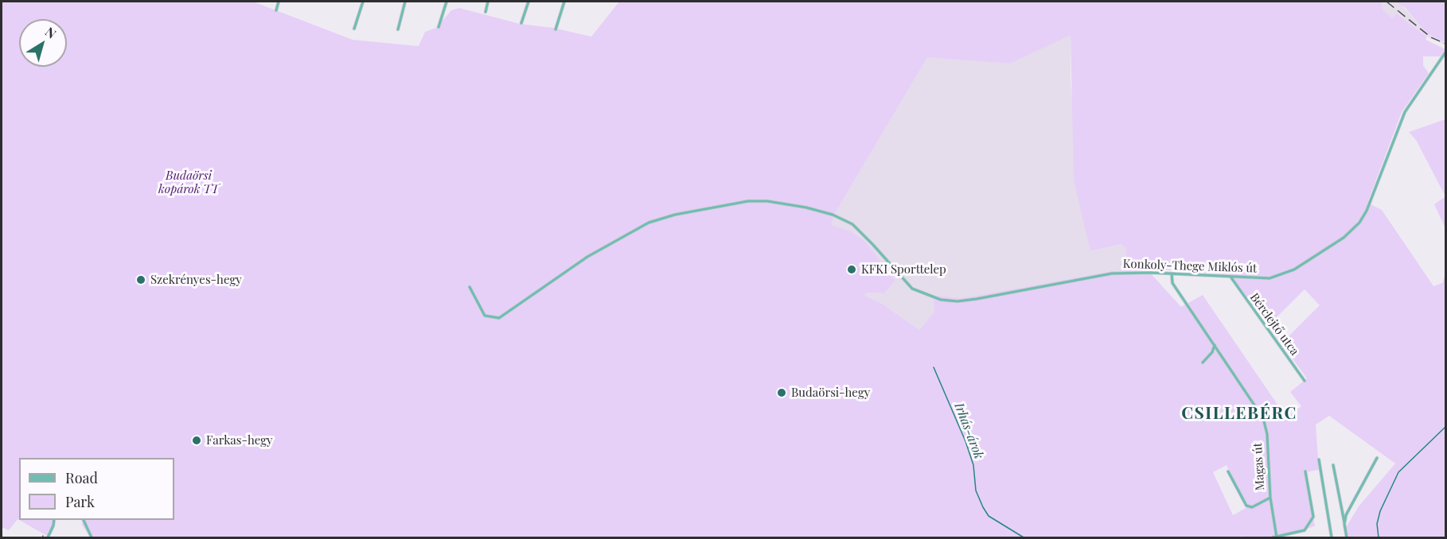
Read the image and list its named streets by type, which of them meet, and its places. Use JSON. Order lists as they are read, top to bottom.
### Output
{
  "streets": {
    "street": ["Konkoly-Thege Miklós út", "Bérclejtő utca", "Magas út"]
  },
  "crossings": [
    ["Konkoly-Thege Miklós út", "Bérclejtő utca"],
    ["Konkoly-Thege Miklós út", "Magas út"]
  ],
  "districts": ["CSILLEBÉRC"],
  "water": ["Irhás-árok"],
  "parks": ["Budaörsi kopárok TT"],
  "places": [
    "KFKI Sporttelep",
    "Szekrényes-hegy",
    "Budaörsi-hegy",
    "Farkas-hegy"
  ],
  "legend": ["Road", "Park"],
  "north": "top right"
}
